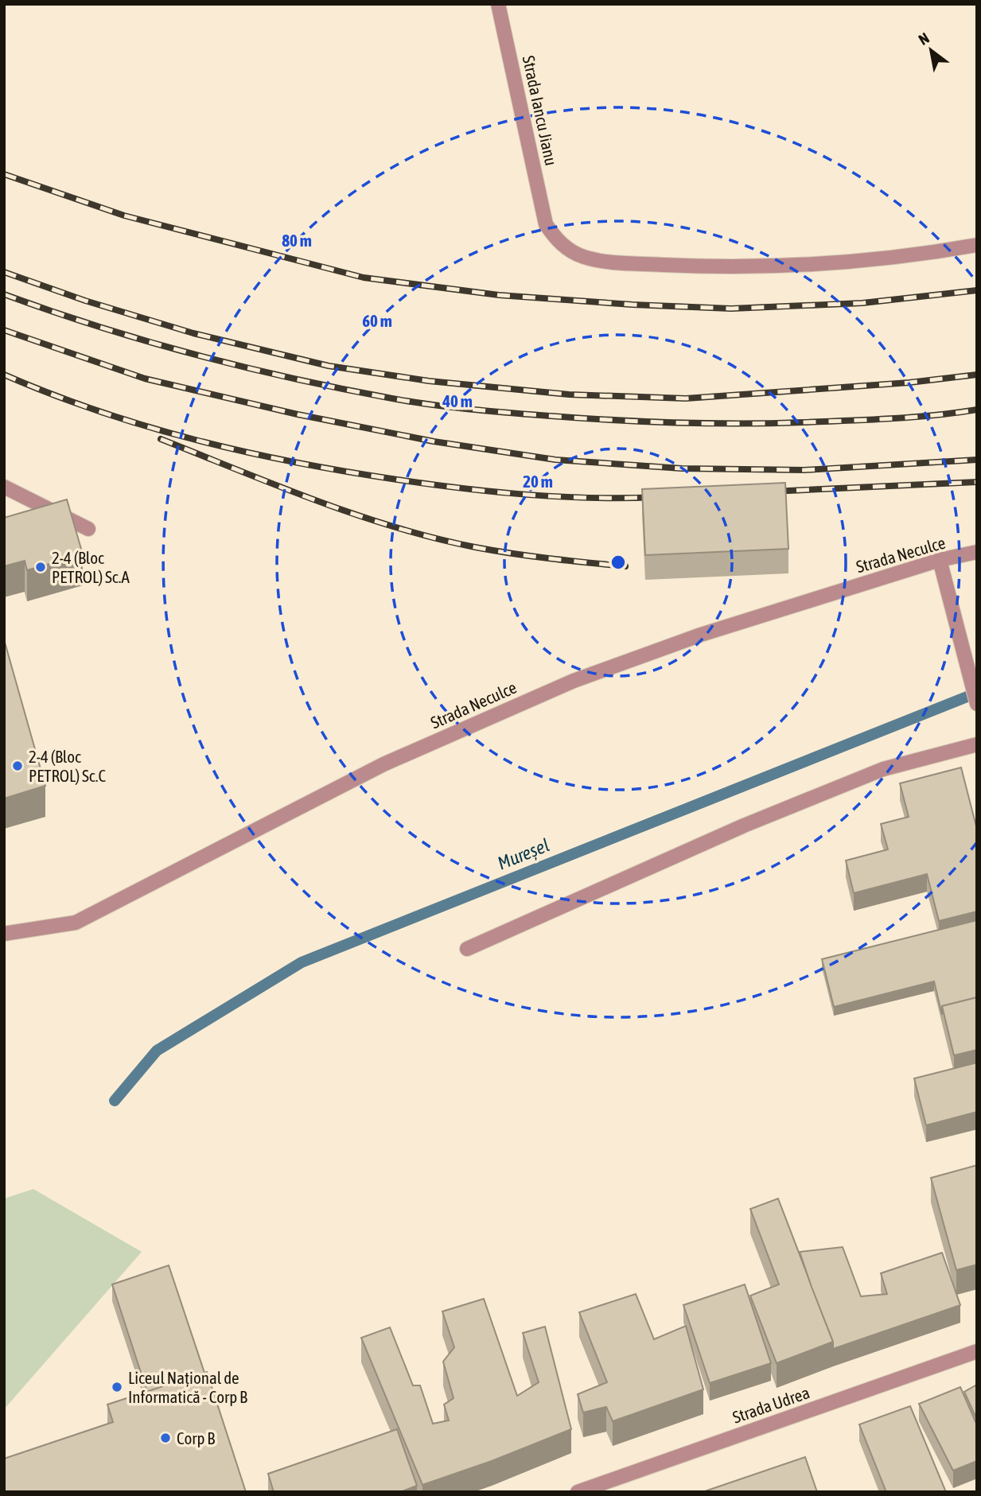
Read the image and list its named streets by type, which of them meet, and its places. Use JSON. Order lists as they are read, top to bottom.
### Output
{
  "streets": {
    "street": ["Strada Iancu Jianu", "Strada Neculce", "Strada Udrea"]
  },
  "water": ["Mureșel"],
  "places": [
    "2-4 (Bloc PETROL) Sc.A",
    "2-4 (Bloc PETROL) Sc.C",
    "Liceul Național de Informatică - Corp B",
    "Corp B"
  ],
  "north": "top left",
  "rings": [
    "80 m",
    "60 m",
    "40 m",
    "20 m"
  ]
}
